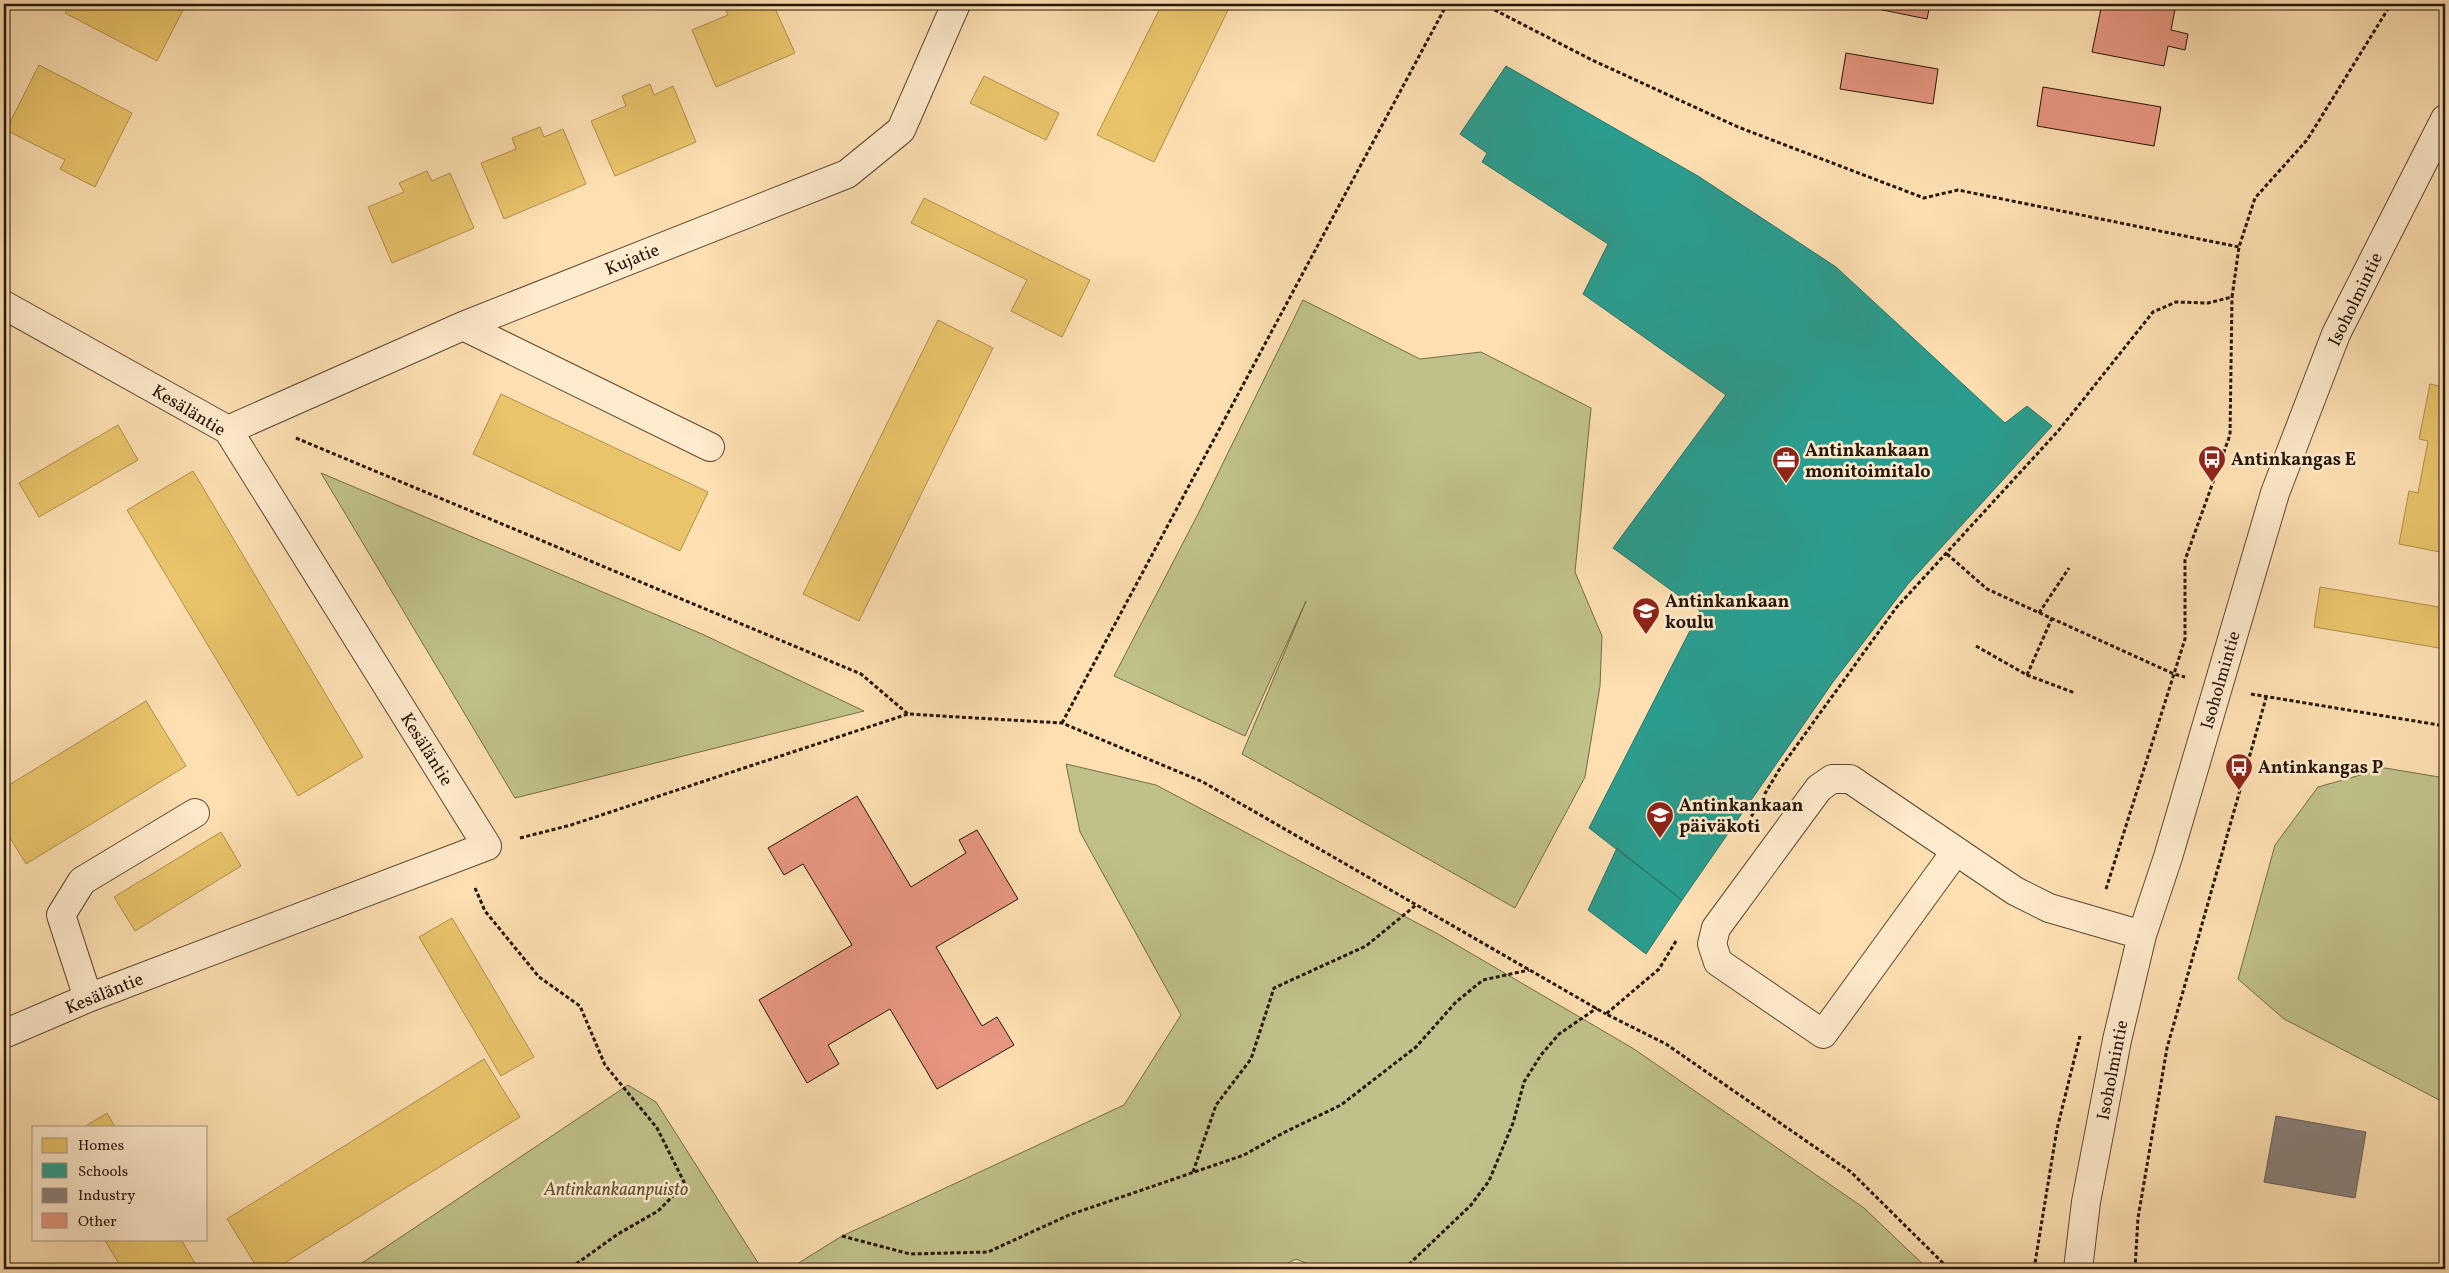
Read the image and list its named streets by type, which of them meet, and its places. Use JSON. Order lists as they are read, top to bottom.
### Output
{
  "streets": {
    "street": ["Kujatie", "Isoholmintie", "Kesäläntie"]
  },
  "crossings": [
    ["Kujatie", "Kesäläntie"]
  ],
  "parks": ["Antinkankaanpuisto"],
  "places": {
    "bus stop": ["Antinkangas E", "Antinkangas P"],
    "office": ["Antinkankaan monitoimitalo"],
    "school or university": ["Antinkankaan koulu", "Antinkankaan päiväkoti"]
  },
  "legend": [
    "Homes",
    "Schools",
    "Industry",
    "Other"
  ]
}
